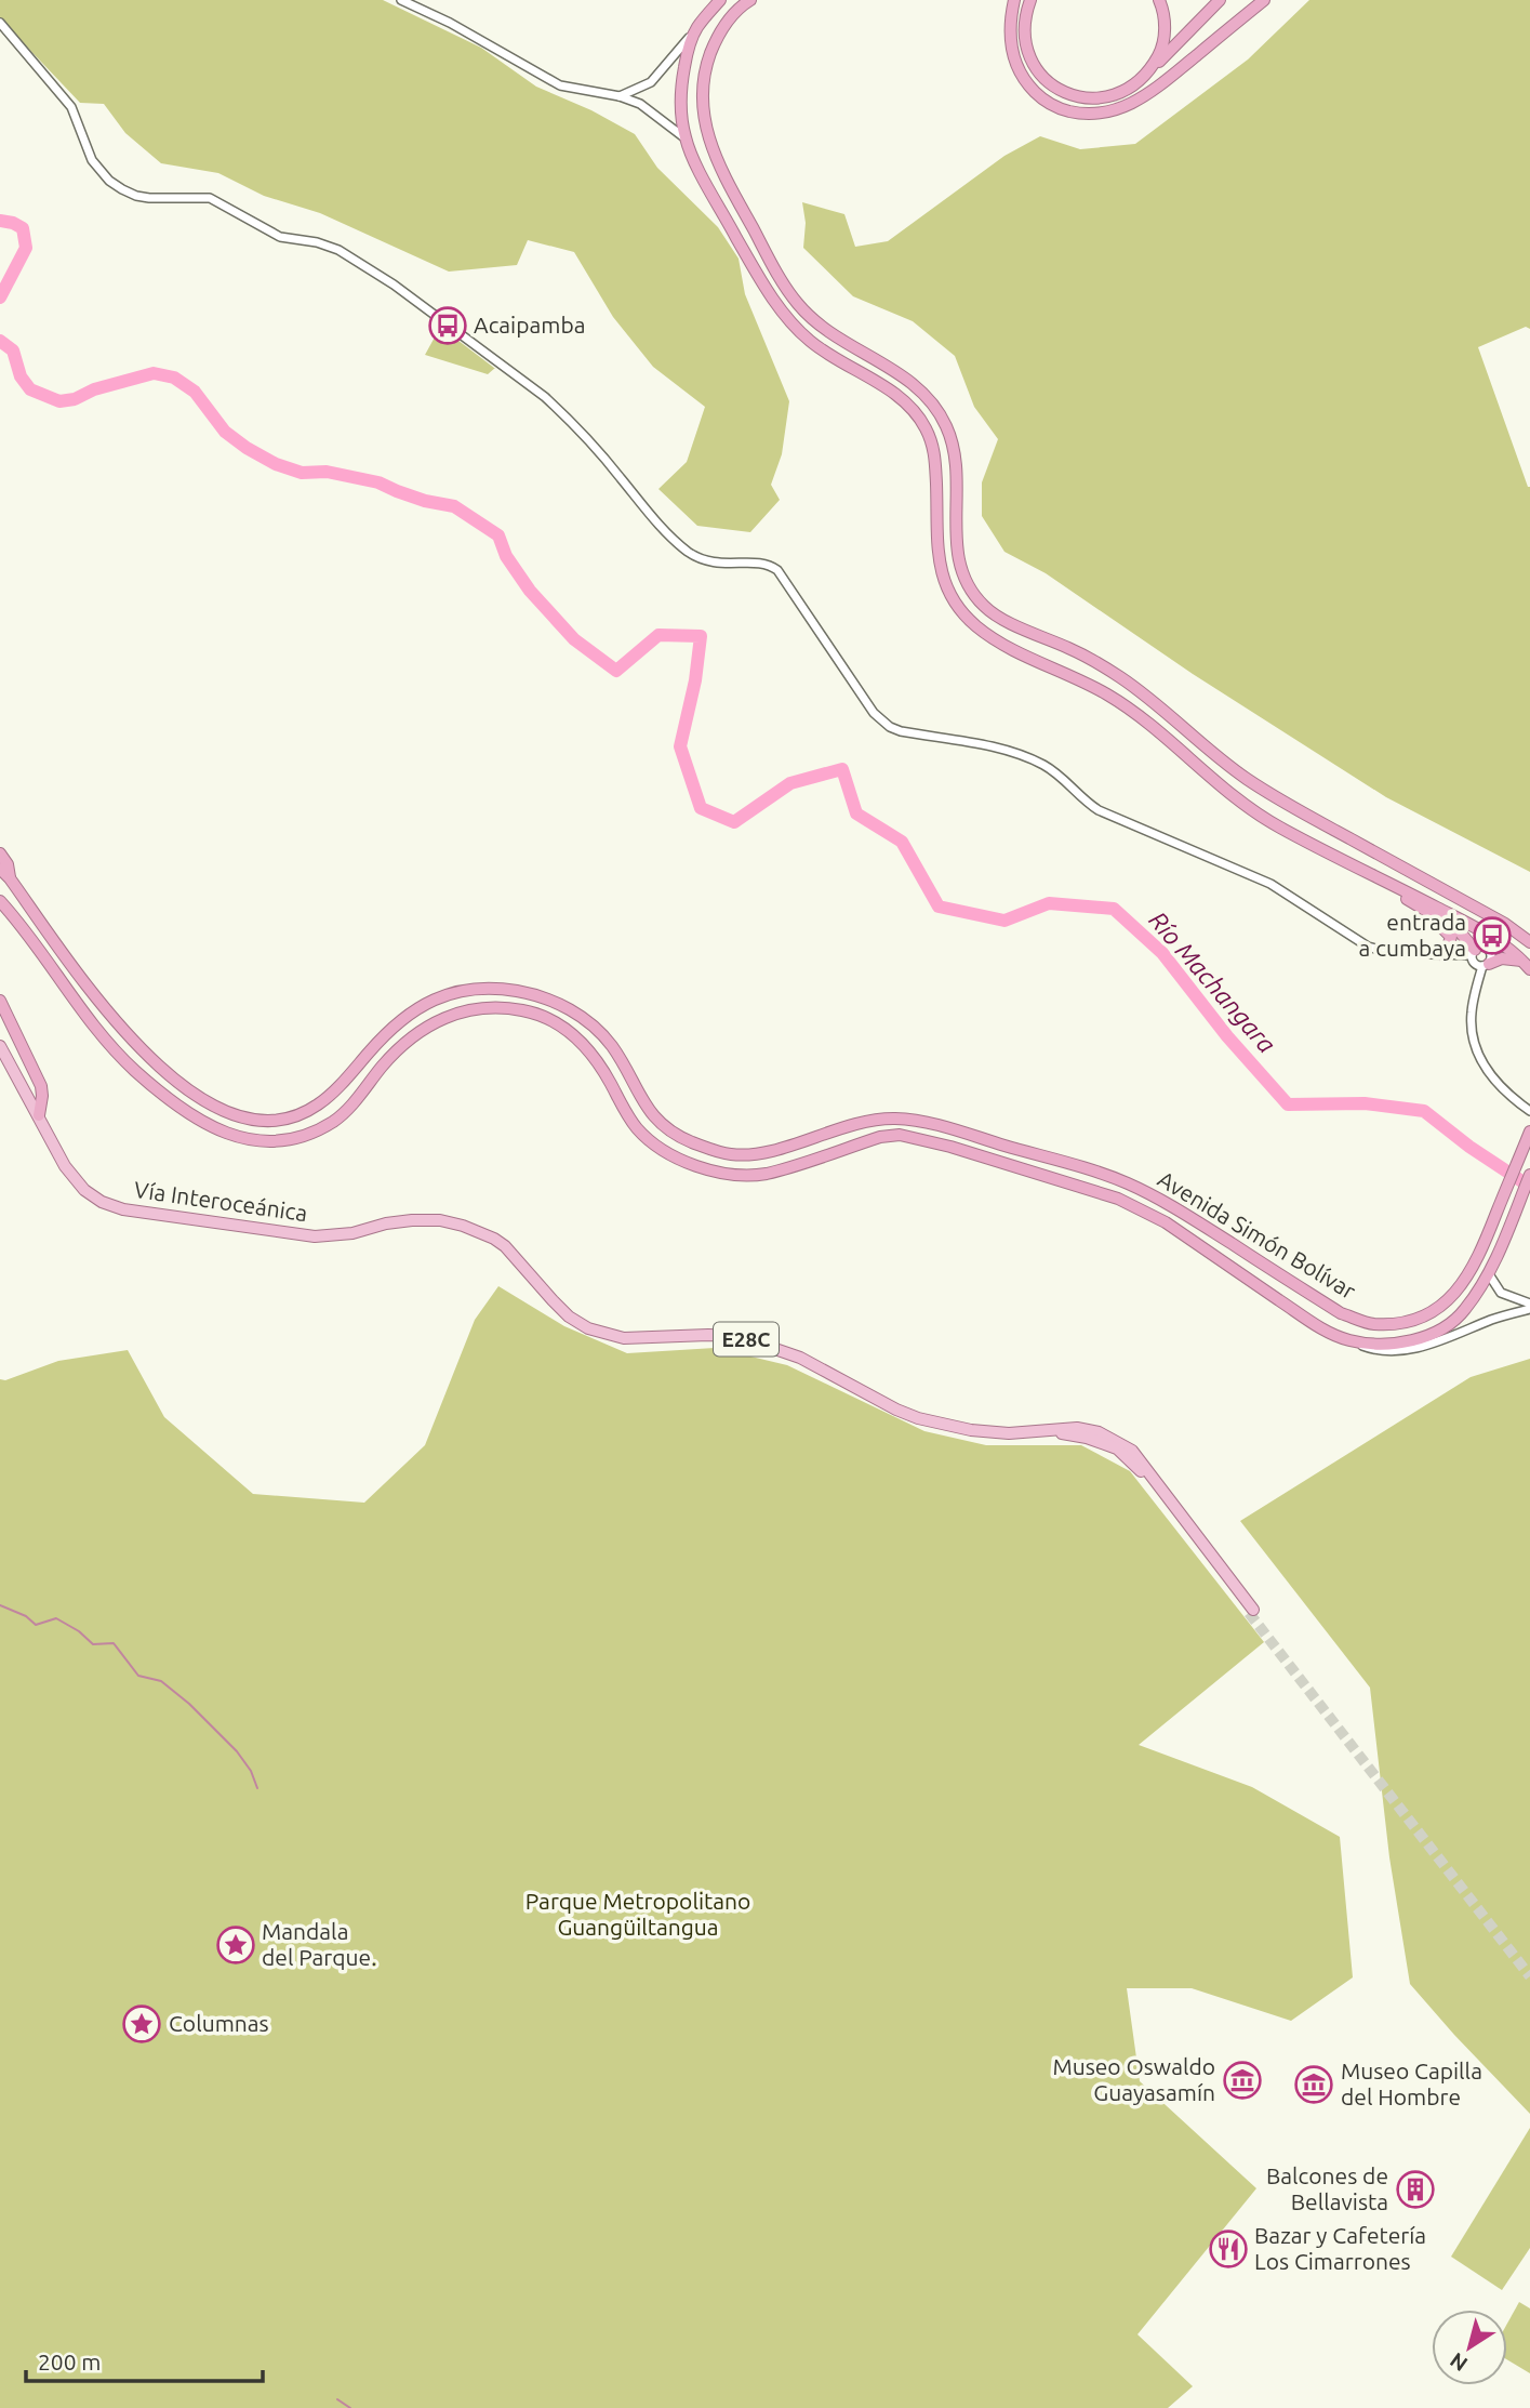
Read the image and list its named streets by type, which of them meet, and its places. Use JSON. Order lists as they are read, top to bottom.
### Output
{
  "streets": {
    "highway": ["Avenida Simón Bolívar"],
    "main road": ["Vía Interoceánica", "E28C"]
  },
  "water": ["Río Machangara"],
  "parks": ["Parque Metropolitano Guangüiltangua"],
  "places": {
    "bus stop": ["Acaipamba", "entrada a cumbaya"],
    "place": ["Mandala del Parque.", "Columnas"],
    "museum": ["Museo Oswaldo Guayasamín", "Museo Capilla del Hombre"],
    "building": ["Balcones de Bellavista"],
    "restaurant": ["Bazar y Cafetería Los Cimarrones"]
  },
  "scale_bar": "200 m",
  "north": "bottom left"
}
